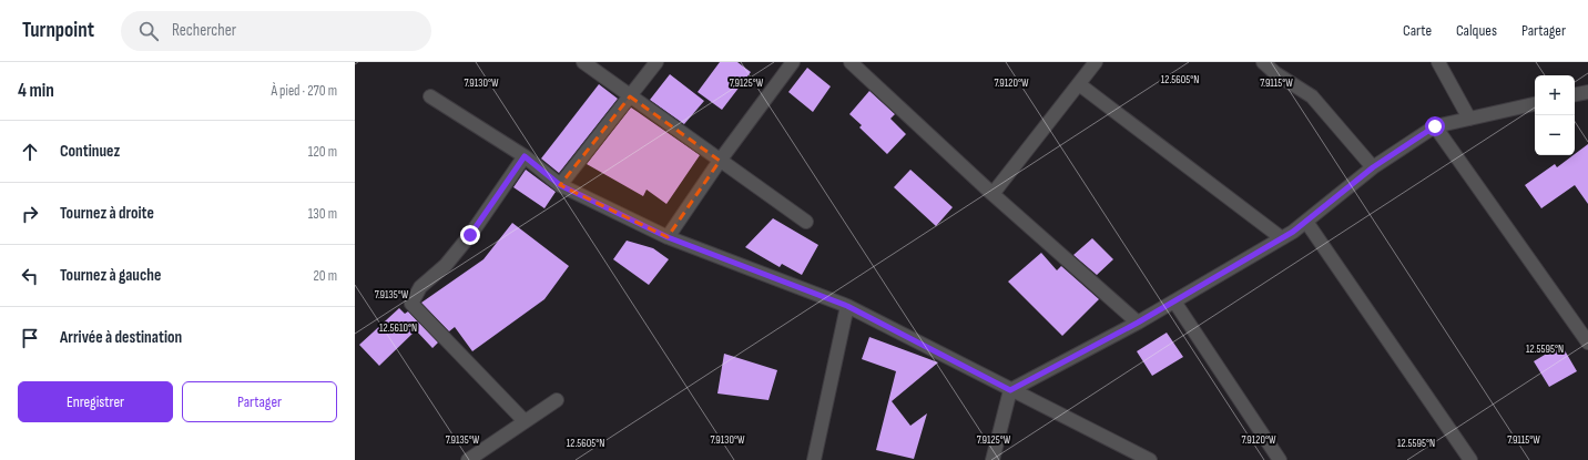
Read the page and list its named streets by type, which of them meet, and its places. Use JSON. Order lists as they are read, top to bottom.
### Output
{
  "page": {
    "header": "Turnpoint",
    "search": "Rechercher",
    "nav": ["Carte", "Calques", "Partager"],
    "heading": ["4 min", "À pied · 270 m"],
    "map_buttons": ["+", "−"],
    "list": [
      ["Continuez", "120 m"],
      ["Tournez à droite", "130 m"],
      ["Tournez à gauche", "20 m"],
      "Arrivée à destination"
    ],
    "buttons": ["Enregistrer", "Partager"]
  },
  "coordinates": [
    "12.5605°N",
    "7.9130°W",
    "7.9125°W",
    "7.9120°W",
    "7.9115°W",
    "7.9135°W",
    "12.5610°N",
    "12.5595°N"
  ]
}
